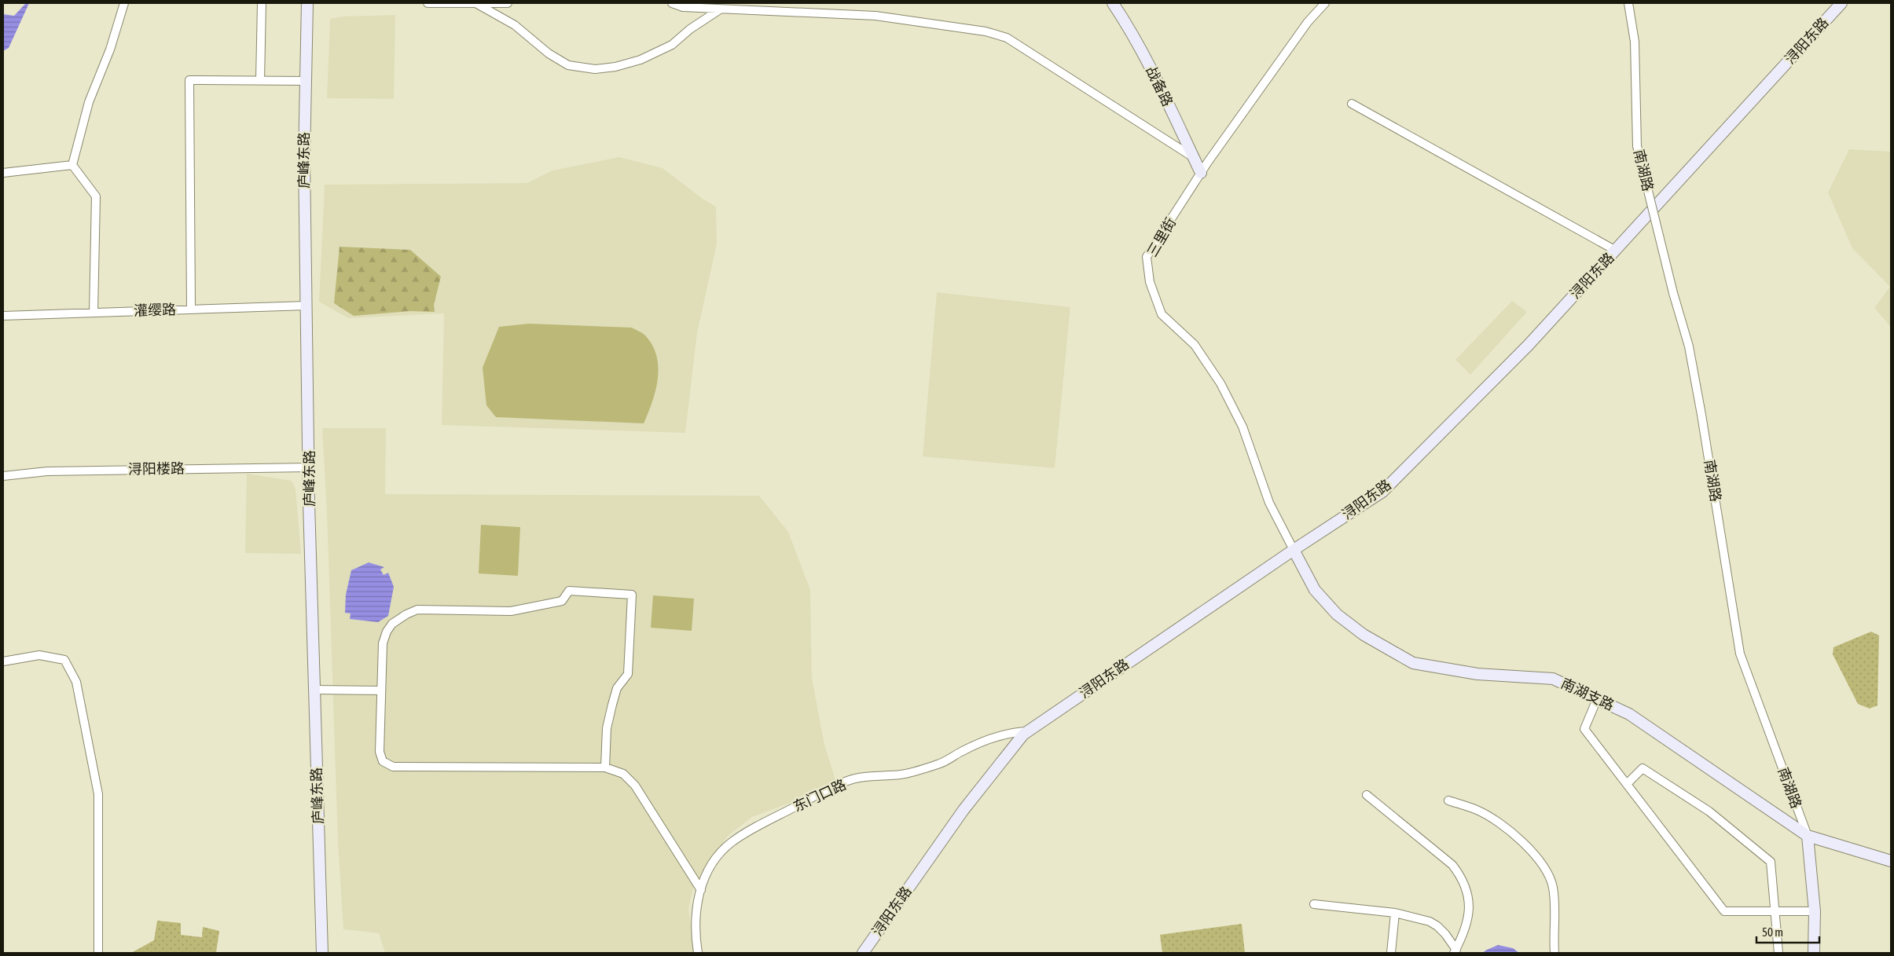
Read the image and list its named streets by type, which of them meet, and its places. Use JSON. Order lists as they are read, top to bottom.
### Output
{
  "streets": {
    "main road": [
      "浔阳东路",
      "战备路",
      "庐峰东路",
      "南湖路",
      "南湖支路"
    ],
    "street": [
      "三里街",
      "灌缨路",
      "浔阳楼路",
      "东门口路"
    ]
  },
  "crossings": [
    ["浔阳东路", "三里街"],
    ["浔阳东路", "南湖支路"],
    ["浔阳东路", "东门口路"],
    ["战备路", "三里街"],
    ["庐峰东路", "灌缨路"],
    ["庐峰东路", "浔阳楼路"],
    ["南湖路", "南湖支路"],
    ["三里街", "南湖支路"]
  ],
  "scale_bar": "50 m"
}
